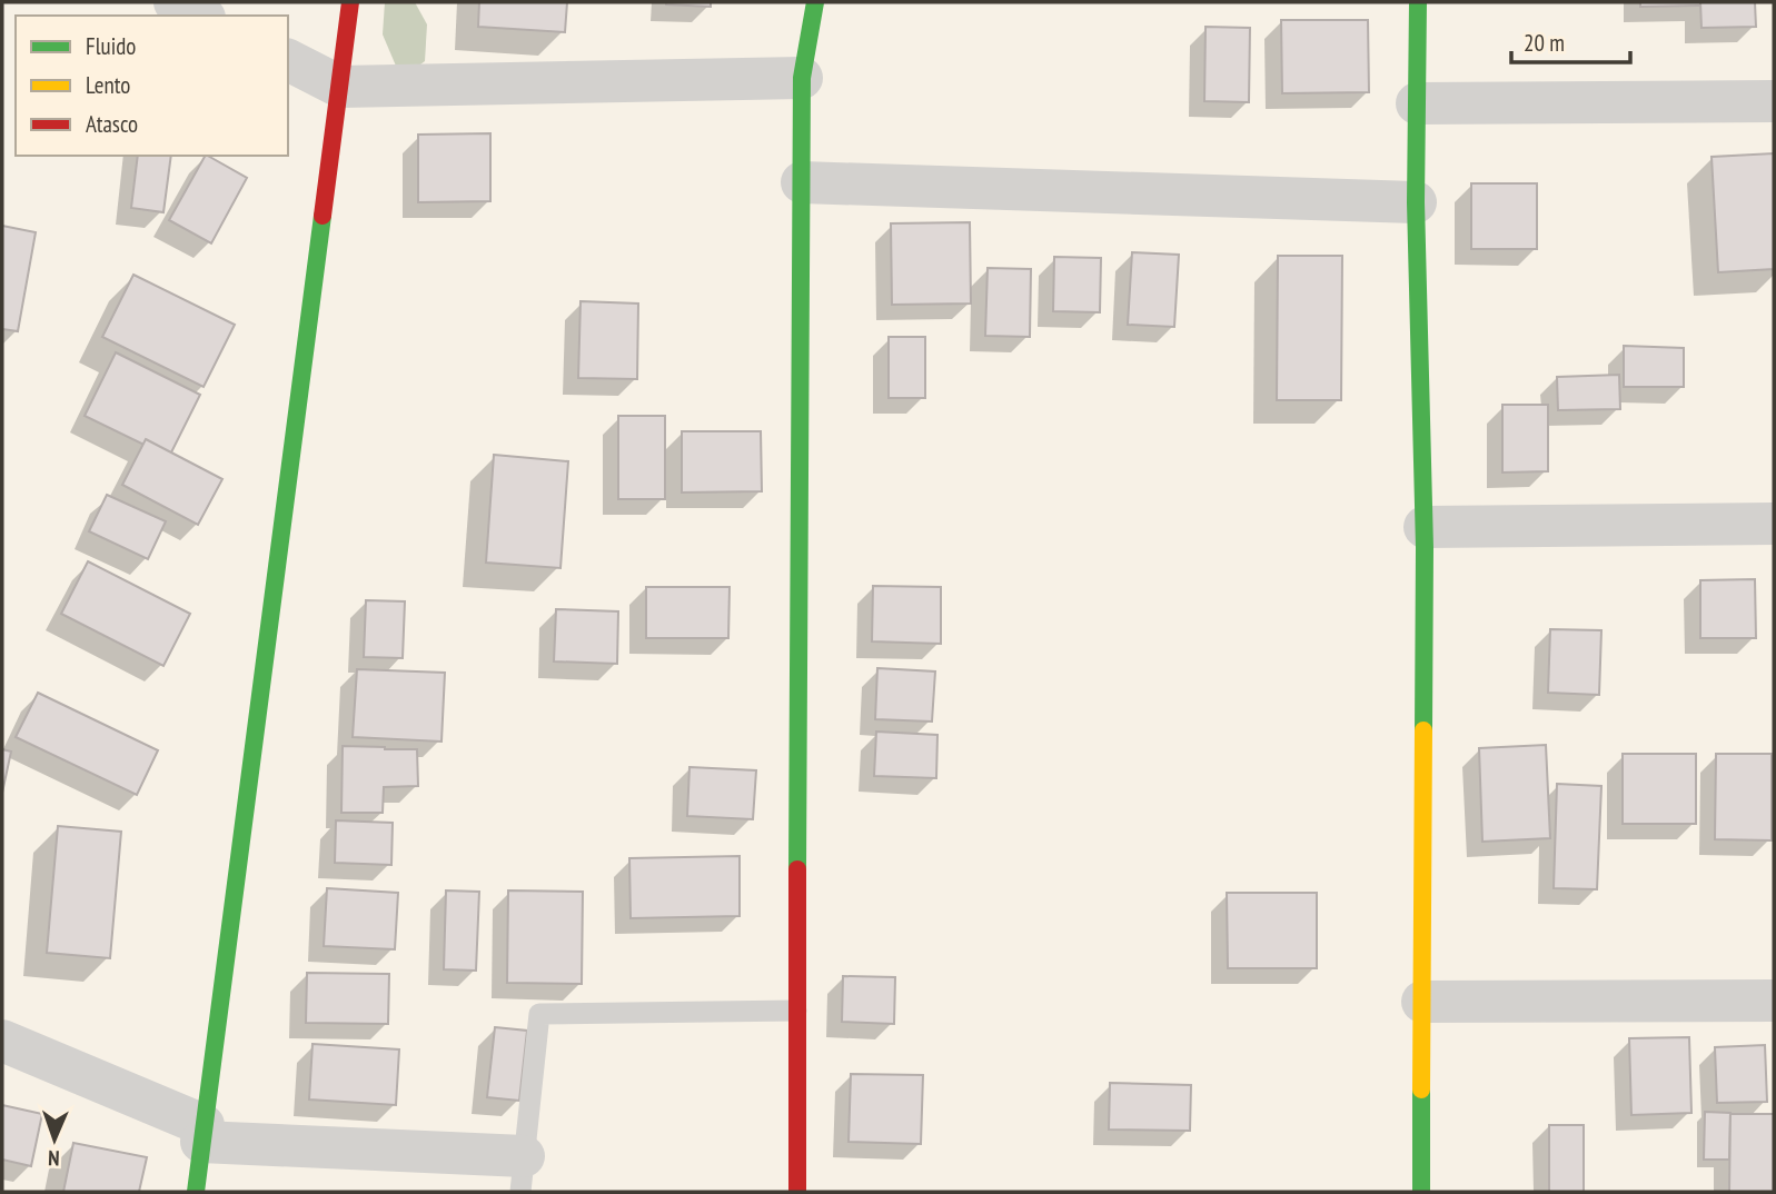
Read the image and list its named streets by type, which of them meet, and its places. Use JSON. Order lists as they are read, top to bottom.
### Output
{
  "legend": ["Fluido", "Lento", "Atasco"],
  "scale_bar": "20 m",
  "north": "bottom"
}
